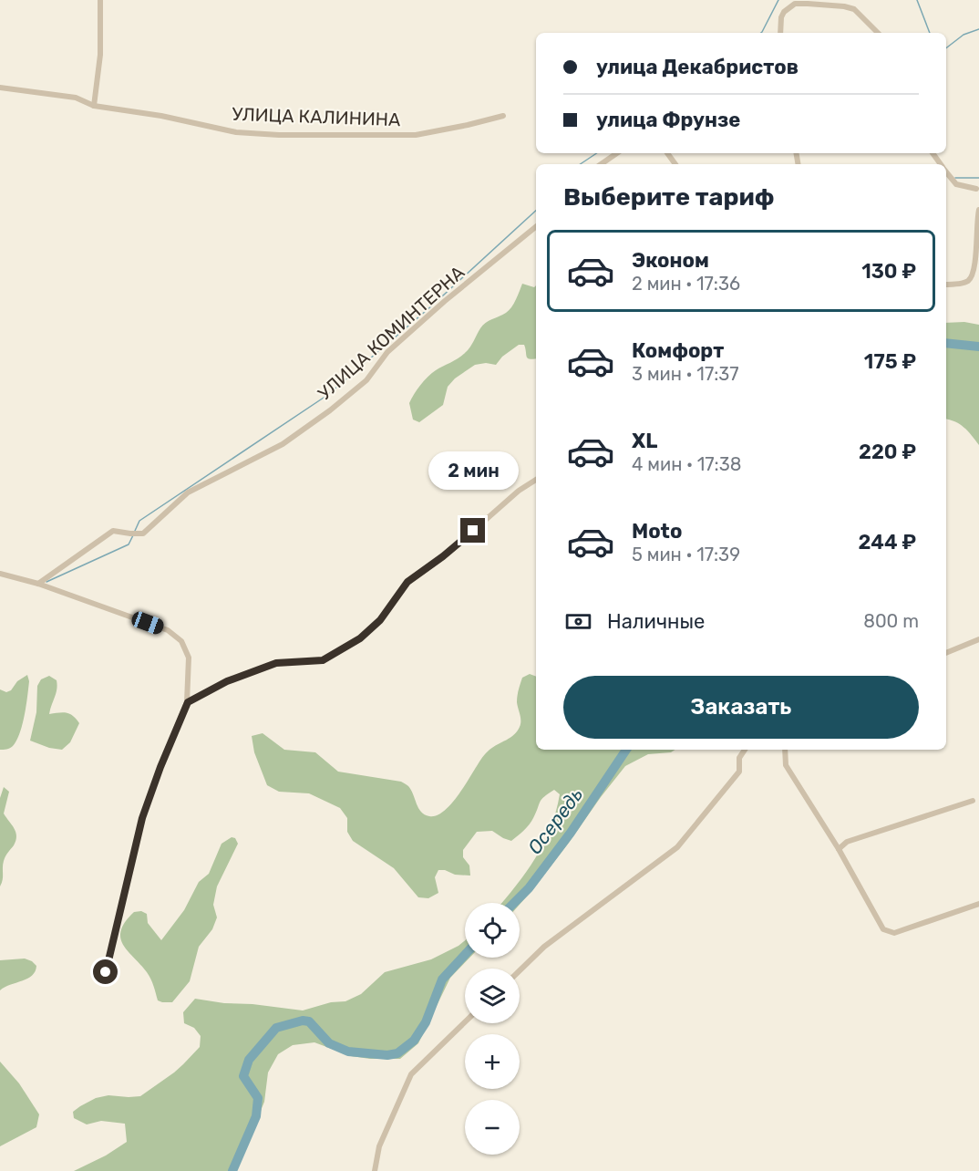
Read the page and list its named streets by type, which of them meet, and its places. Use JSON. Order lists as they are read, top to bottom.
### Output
{
  "streets": {
    "street": ["УЛИЦА КАЛИНИНА", "УЛИЦА КОМИНТЕРНА"]
  },
  "water": ["Осередь"],
  "page": {
    "banner": ["улица Декабристов", "улица Фрунзе"],
    "heading": "Выберите тариф",
    "list": [
      {
        "name": "Эконом",
        "note": "2 мин · 17:36",
        "value": "130 ₽"
      },
      {
        "name": "Комфорт",
        "note": "3 мин · 17:37",
        "value": "175 ₽"
      },
      {
        "name": "XL",
        "note": "4 мин · 17:38",
        "value": "220 ₽"
      },
      {
        "name": "Moto",
        "note": "5 мин · 17:39",
        "value": "244 ₽"
      }
    ],
    "bubble": "2 мин",
    "pay": ["Наличные", "800 m"],
    "buttons": "Заказать",
    "map_buttons": ["+", "−"]
  }
}
